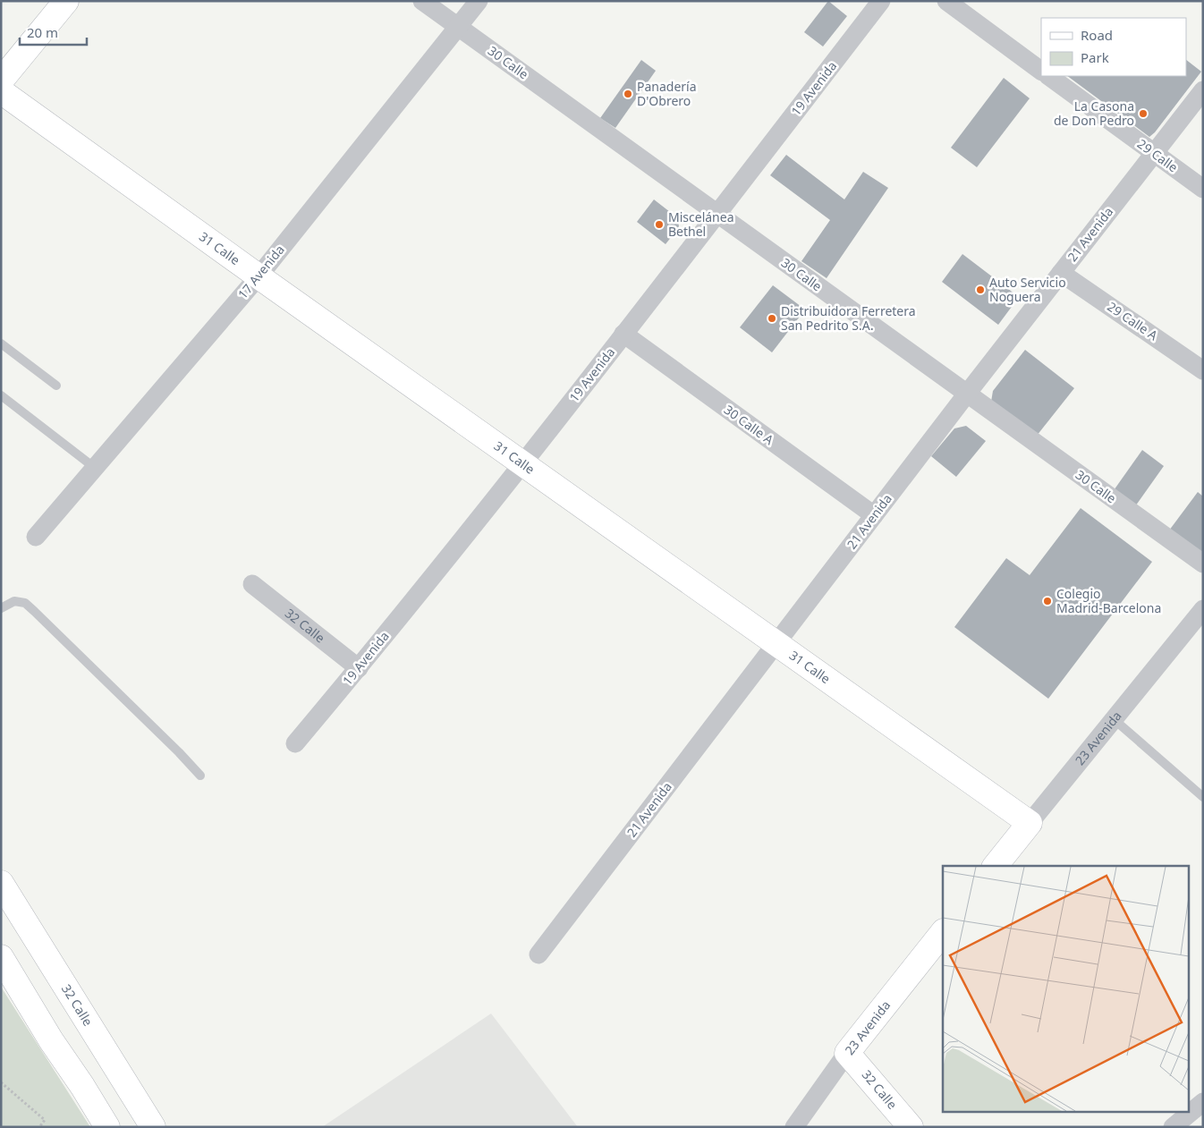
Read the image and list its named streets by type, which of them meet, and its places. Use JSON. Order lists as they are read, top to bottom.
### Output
{
  "streets": {
    "street": [
      "30 Calle",
      "19 Avenida",
      "29 Calle",
      "21 Avenida",
      "31 Calle",
      "17 Avenida",
      "29 Calle A",
      "30 Calle A",
      "32 Calle",
      "23 Avenida"
    ]
  },
  "crossings": [
    ["30 Calle", "19 Avenida"],
    ["30 Calle", "21 Avenida"],
    ["30 Calle", "17 Avenida"],
    ["19 Avenida", "31 Calle"],
    ["19 Avenida", "30 Calle A"],
    ["19 Avenida", "32 Calle"],
    ["29 Calle", "21 Avenida"],
    ["21 Avenida", "31 Calle"],
    ["21 Avenida", "29 Calle A"],
    ["21 Avenida", "30 Calle A"],
    ["31 Calle", "17 Avenida"],
    ["31 Calle", "23 Avenida"],
    ["32 Calle", "23 Avenida"]
  ],
  "places": [
    "Panadería D'Obrero",
    "La Casona de Don Pedro",
    "Miscelánea Bethel",
    "Auto Servicio Noguera",
    "Distribuidora Ferretera San Pedrito S.A.",
    "Colegio Madrid-Barcelona"
  ],
  "legend": ["Road", "Park"],
  "scale_bar": "20 m"
}
